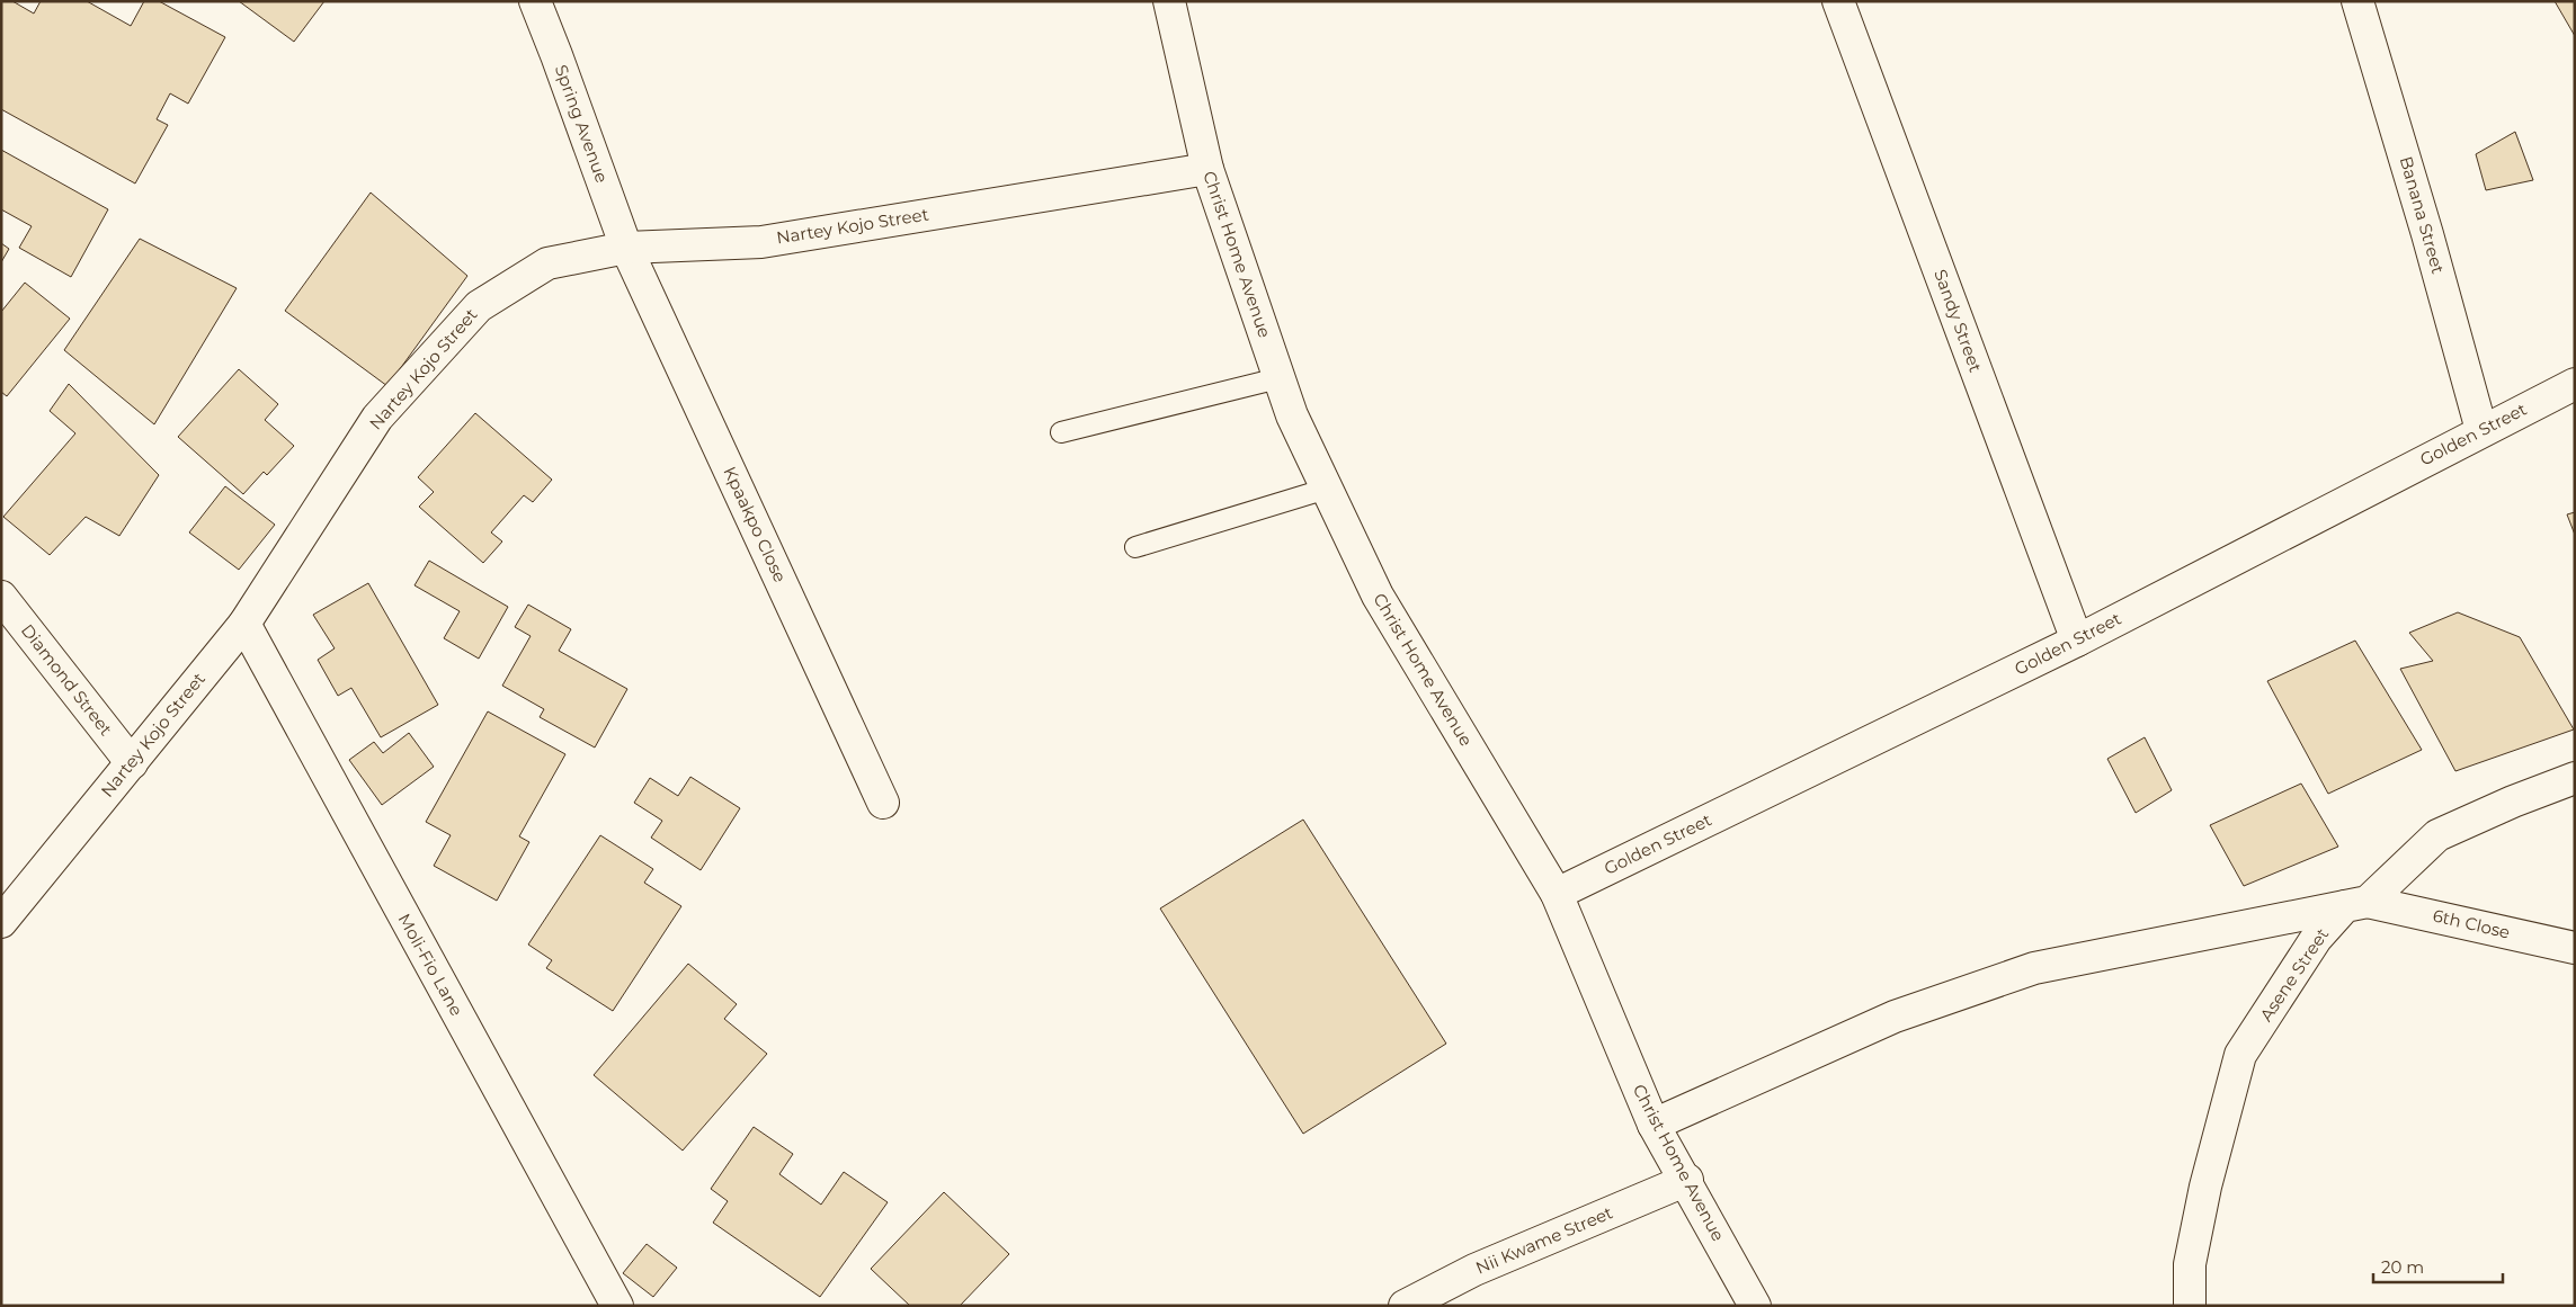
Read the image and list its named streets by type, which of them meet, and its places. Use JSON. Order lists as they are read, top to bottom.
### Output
{
  "streets": {
    "street": [
      "Spring Avenue",
      "Banana Street",
      "Nartey Kojo Street",
      "Christ Home Avenue",
      "Sandy Street",
      "Golden Street",
      "Kpaakpo Close",
      "Diamond Street",
      "6th Close",
      "Moli-Fio Lane",
      "Asene Street",
      "Nii Kwame Street"
    ]
  },
  "crossings": [
    ["Spring Avenue", "Nartey Kojo Street"],
    ["Spring Avenue", "Kpaakpo Close"],
    ["Banana Street", "Golden Street"],
    ["Nartey Kojo Street", "Christ Home Avenue"],
    ["Nartey Kojo Street", "Kpaakpo Close"],
    ["Nartey Kojo Street", "Diamond Street"],
    ["Nartey Kojo Street", "Moli-Fio Lane"],
    ["Christ Home Avenue", "Golden Street"],
    ["Christ Home Avenue", "Nii Kwame Street"],
    ["Sandy Street", "Golden Street"],
    ["6th Close", "Asene Street"]
  ],
  "scale_bar": "20 m"
}
